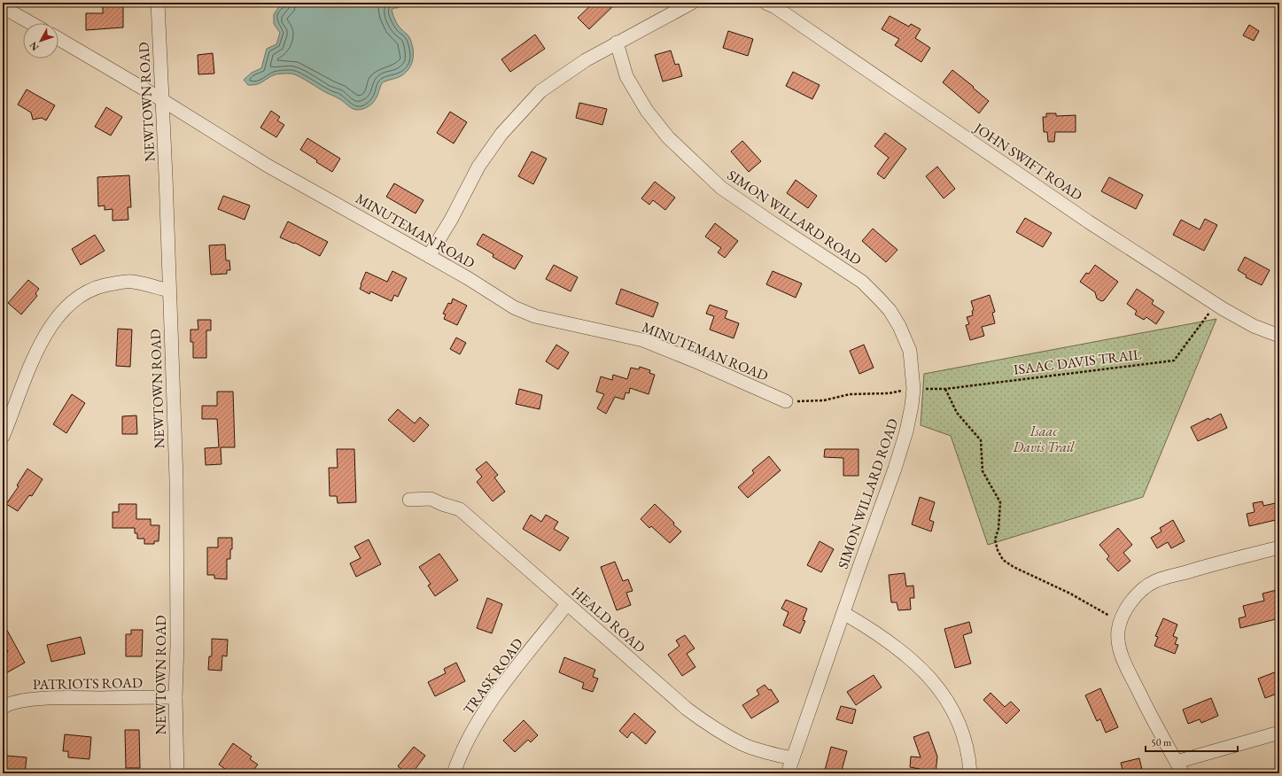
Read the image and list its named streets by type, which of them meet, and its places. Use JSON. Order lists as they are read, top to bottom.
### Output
{
  "streets": {
    "street": [
      "NEWTOWN ROAD",
      "JOHN SWIFT ROAD",
      "SIMON WILLARD ROAD",
      "MINUTEMAN ROAD",
      "HEALD ROAD",
      "TRASK ROAD",
      "PATRIOTS ROAD"
    ],
    "path": ["ISAAC DAVIS TRAIL"]
  },
  "crossings": [
    ["NEWTOWN ROAD", "MINUTEMAN ROAD"],
    ["NEWTOWN ROAD", "PATRIOTS ROAD"],
    ["JOHN SWIFT ROAD", "ISAAC DAVIS TRAIL"],
    ["SIMON WILLARD ROAD", "ISAAC DAVIS TRAIL"],
    ["SIMON WILLARD ROAD", "HEALD ROAD"],
    ["MINUTEMAN ROAD", "ISAAC DAVIS TRAIL"],
    ["HEALD ROAD", "TRASK ROAD"]
  ],
  "parks": ["Isaac Davis Trail"],
  "scale_bar": "50 m",
  "north": "bottom left"
}
